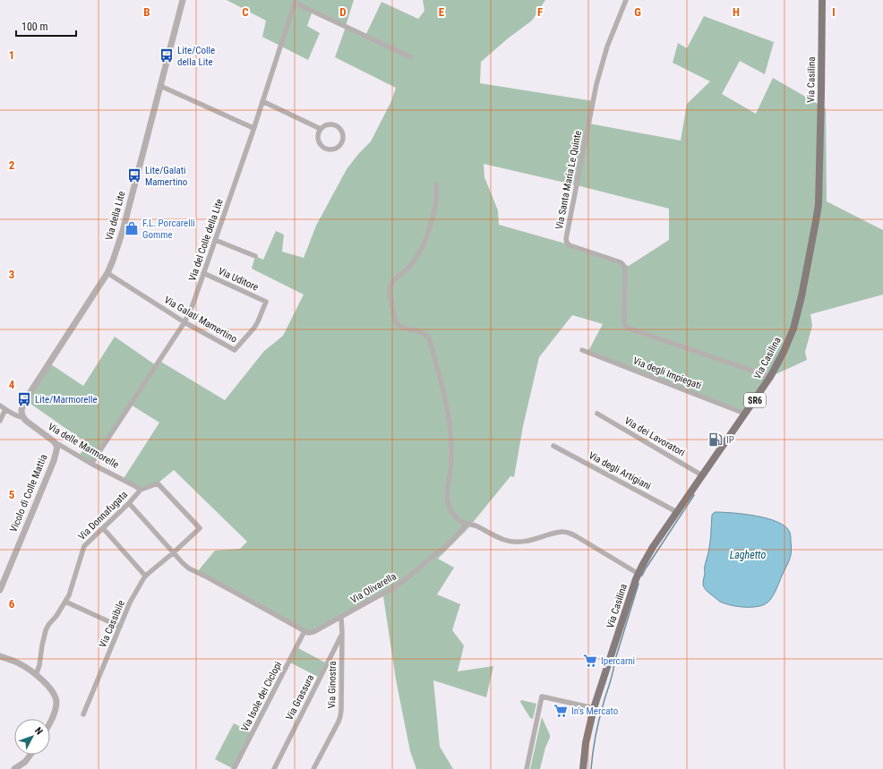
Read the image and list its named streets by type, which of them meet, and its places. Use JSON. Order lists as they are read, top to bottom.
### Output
{
  "streets": {
    "main road": ["Via Casilina", "SR6"],
    "street": [
      "Via Santa Maria Le Quinte",
      "Via della Lite",
      "Via del Colle della Lite",
      "Via Uditore",
      "Via Galati Mamertino",
      "Via degli Impiegati",
      "Via dei Lavoratori",
      "Via delle Marmorelle",
      "Via degli Artigiani",
      "Vicolo di Colle Mattia",
      "Via Donnafugata",
      "Via Olivarella",
      "Via Cassibile",
      "Via Ginostra",
      "Via Isole dei Ciclopi",
      "Via Grassura"
    ]
  },
  "crossings": [
    ["Via Casilina", "Via Santa Maria Le Quinte"],
    ["Via Casilina", "Via degli Impiegati"],
    ["Via Casilina", "Via dei Lavoratori"],
    ["Via Casilina", "Via degli Artigiani"],
    ["Via della Lite", "Via Galati Mamertino"],
    ["Via della Lite", "Via delle Marmorelle"],
    ["Via del Colle della Lite", "Via Uditore"],
    ["Via del Colle della Lite", "Via Galati Mamertino"],
    ["Via del Colle della Lite", "Via delle Marmorelle"],
    ["Via Uditore", "Via Galati Mamertino"],
    ["Via delle Marmorelle", "Vicolo di Colle Mattia"],
    ["Via delle Marmorelle", "Via Donnafugata"],
    ["Via delle Marmorelle", "Via Cassibile"],
    ["Via Donnafugata", "Via Cassibile"],
    ["Via Olivarella", "Via Ginostra"],
    ["Via Olivarella", "Via Isole dei Ciclopi"],
    ["Via Ginostra", "Via Grassura"]
  ],
  "water": ["Laghetto"],
  "places": {
    "bus stop": ["Lite/Colle della Lite", "Lite/Galati Mamertino", "Lite/Marmorelle"],
    "shop": ["F.L. Porcarelli Gomme"],
    "fuel station": ["IP"],
    "supermarket": ["Ipercarni", "In's Mercato"]
  },
  "scale_bar": "100 m",
  "north": "top right",
  "grid": {
    "columns": [
      "B",
      "C",
      "D",
      "E",
      "F",
      "G",
      "H",
      "I"
    ],
    "rows": [
      "1",
      "2",
      "3",
      "4",
      "5",
      "6"
    ]
  }
}
